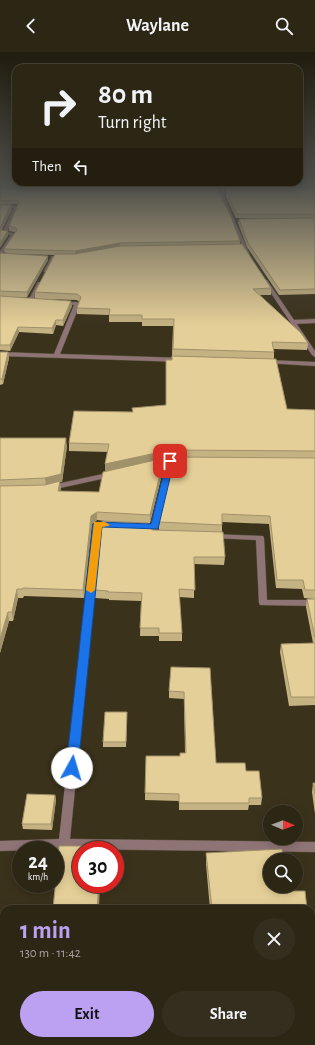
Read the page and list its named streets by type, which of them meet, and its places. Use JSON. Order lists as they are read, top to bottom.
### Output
{
  "north": "right",
  "page": {
    "header": "Waylane",
    "turn": ["80 m", "Turn right"],
    "then": "Then",
    "speed": "24 km/h",
    "limit": "30",
    "heading": ["1 min", "130 m · 11:42"],
    "buttons": ["Exit", "Share"]
  }
}
